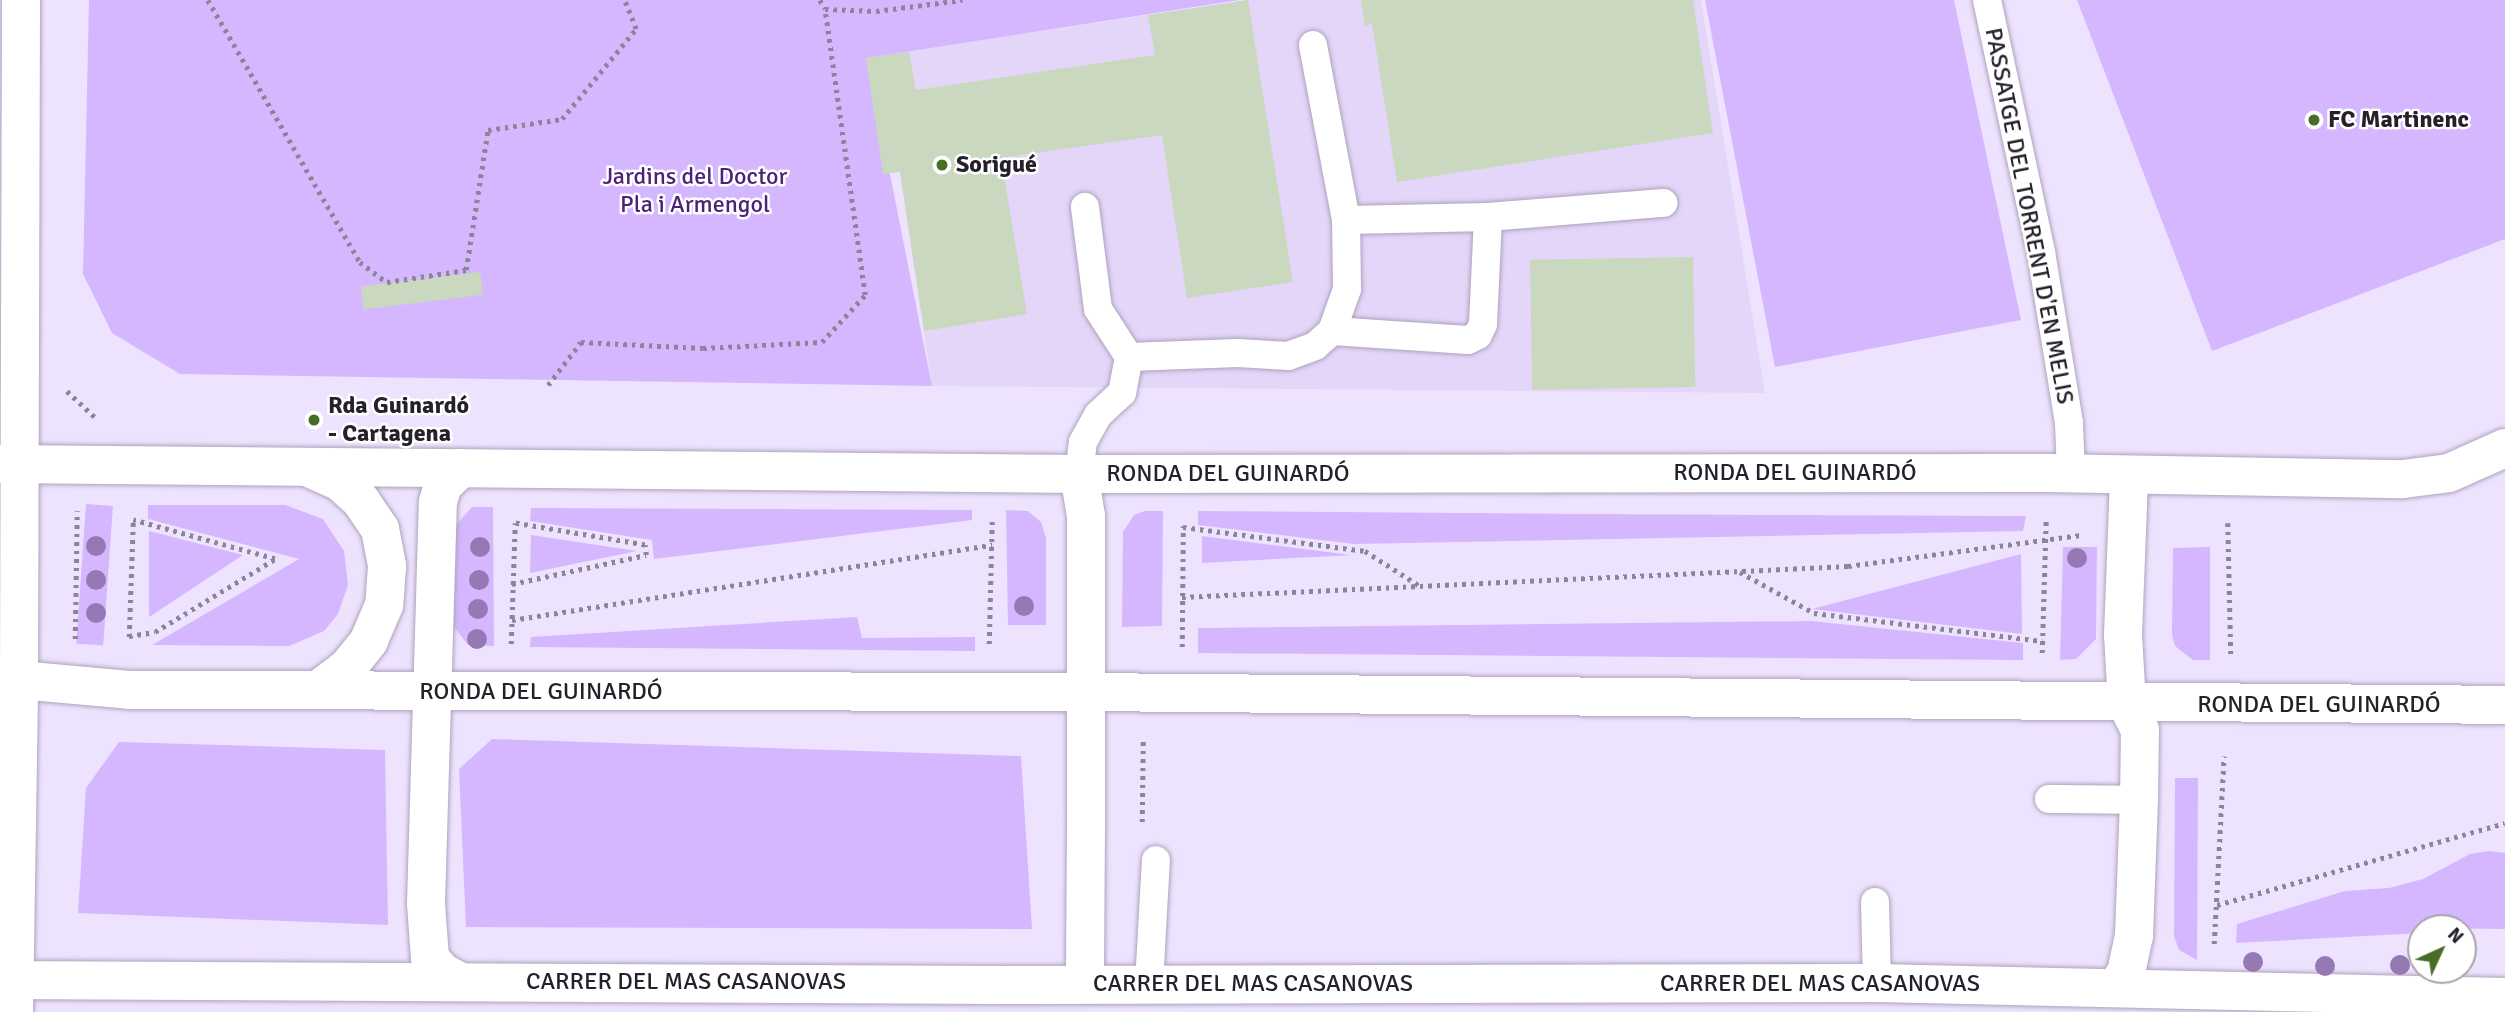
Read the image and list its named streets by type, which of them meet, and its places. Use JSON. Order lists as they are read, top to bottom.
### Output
{
  "streets": {
    "main road": ["RONDA DEL GUINARDÓ", "CARRER DEL MAS CASANOVAS"],
    "lane": ["PASSATGE DEL TORRENT D'EN MELIS"]
  },
  "crossings": [
    ["PASSATGE DEL TORRENT D'EN MELIS", "RONDA DEL GUINARDÓ"]
  ],
  "parks": ["Jardins del Doctor Pla i Armengol"],
  "places": ["FC Martinenc", "Sorigué", "Rda Guinardó - Cartagena"],
  "north": "top right"
}
